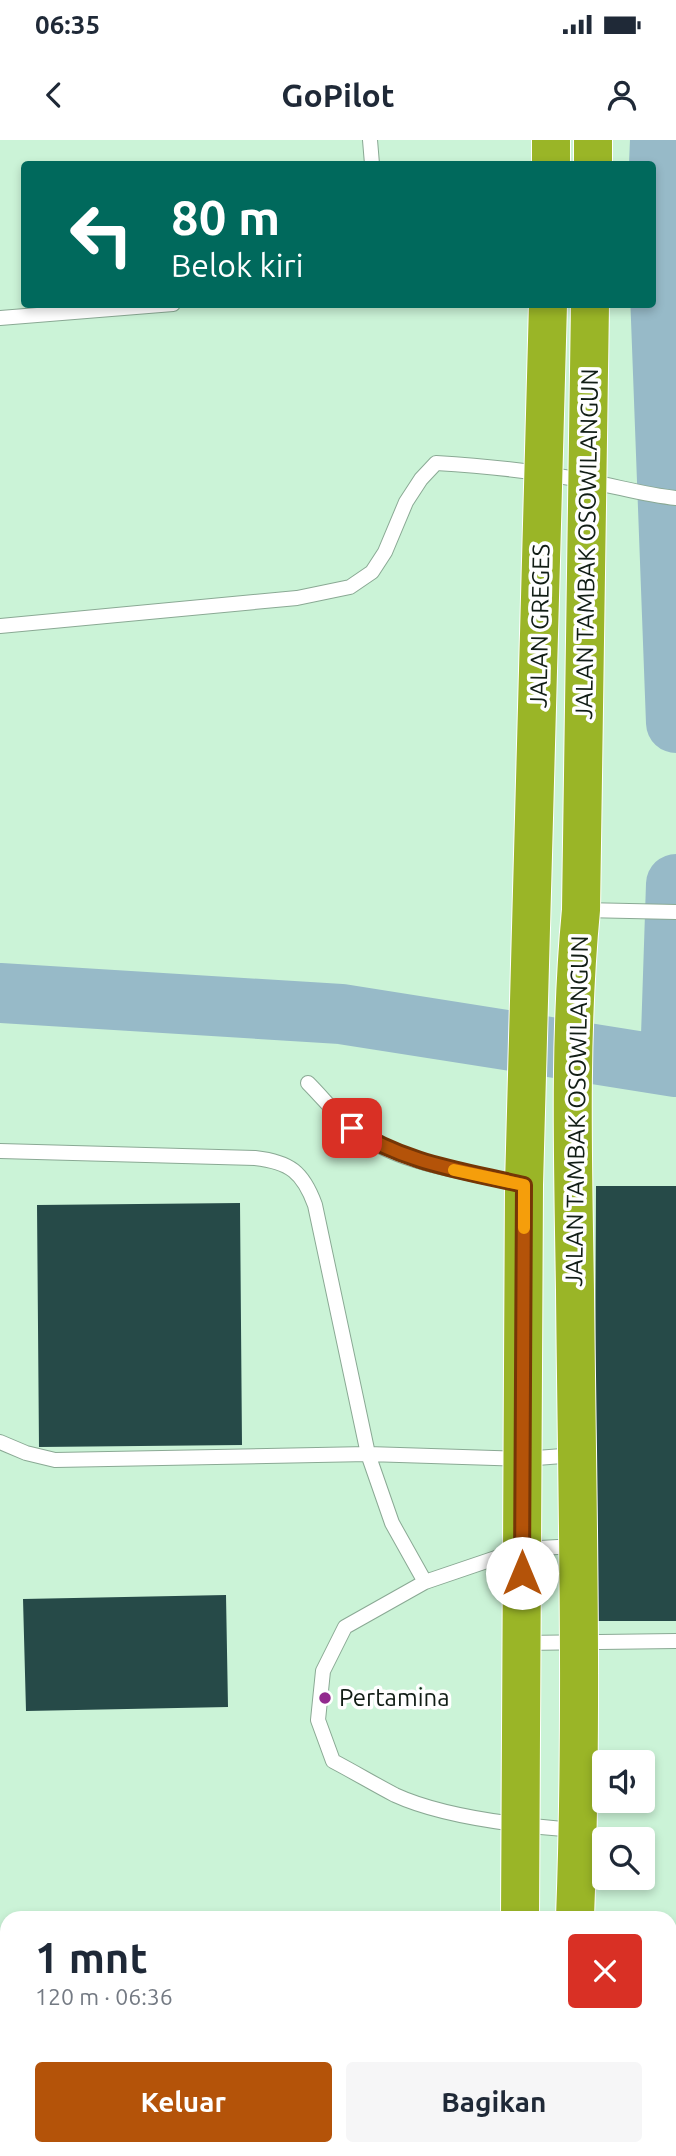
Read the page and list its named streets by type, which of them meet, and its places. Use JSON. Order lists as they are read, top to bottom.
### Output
{
  "streets": {
    "highway": ["JALAN TAMBAK OSOWILANGUN", "JALAN GREGES"]
  },
  "places": ["Pertamina"],
  "page": {
    "status": "06:35",
    "header": "GoPilot",
    "turn": ["80 m", "Belok kiri"],
    "heading": ["1 mnt", "120 m · 06:36"],
    "buttons": ["Keluar", "Bagikan"]
  }
}
